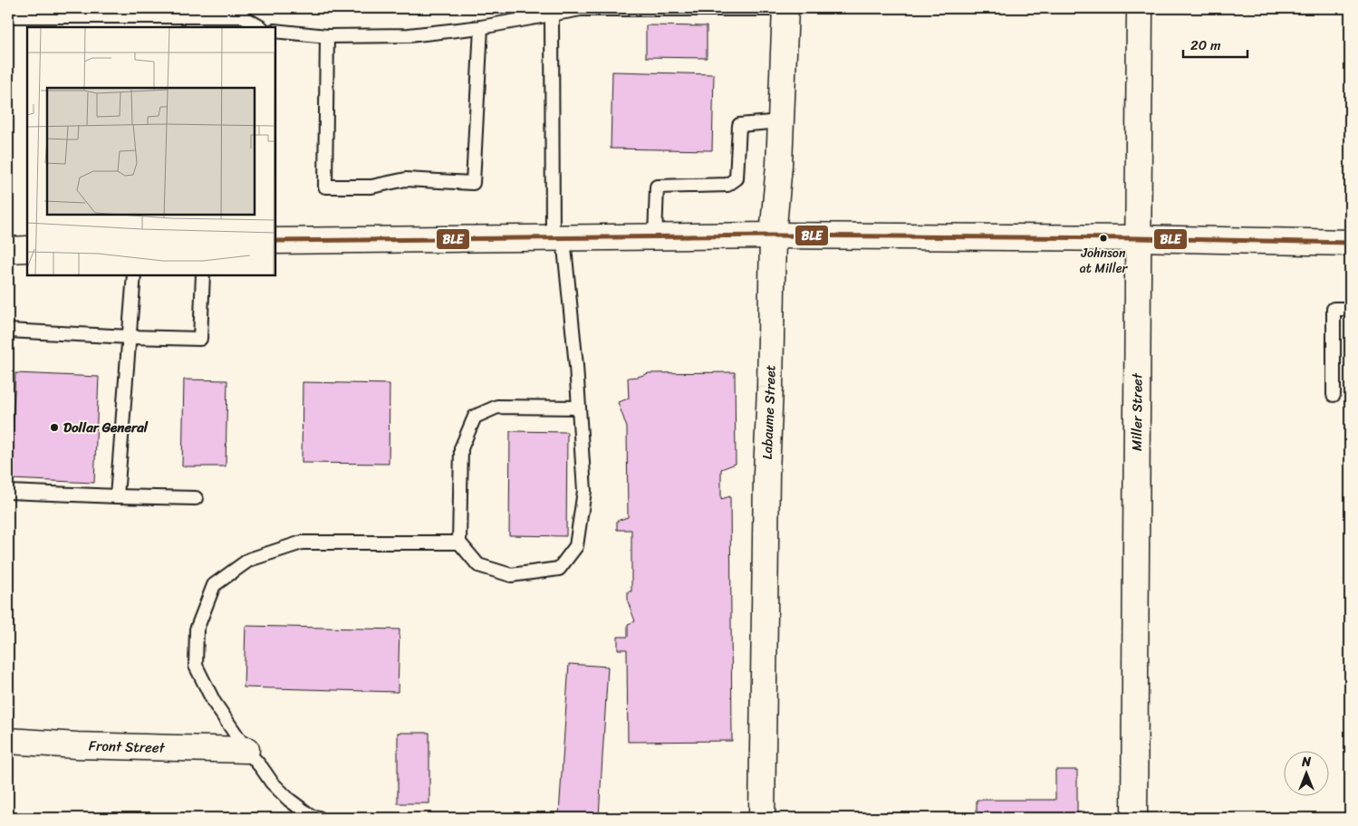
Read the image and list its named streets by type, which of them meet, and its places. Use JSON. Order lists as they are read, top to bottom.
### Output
{
  "streets": {
    "street": ["Labaume Street", "Miller Street", "Front Street"]
  },
  "places": ["Johnson at Miller", "Dollar General"],
  "lines": ["transit line BLE"],
  "scale_bar": "20 m",
  "north": "top"
}
